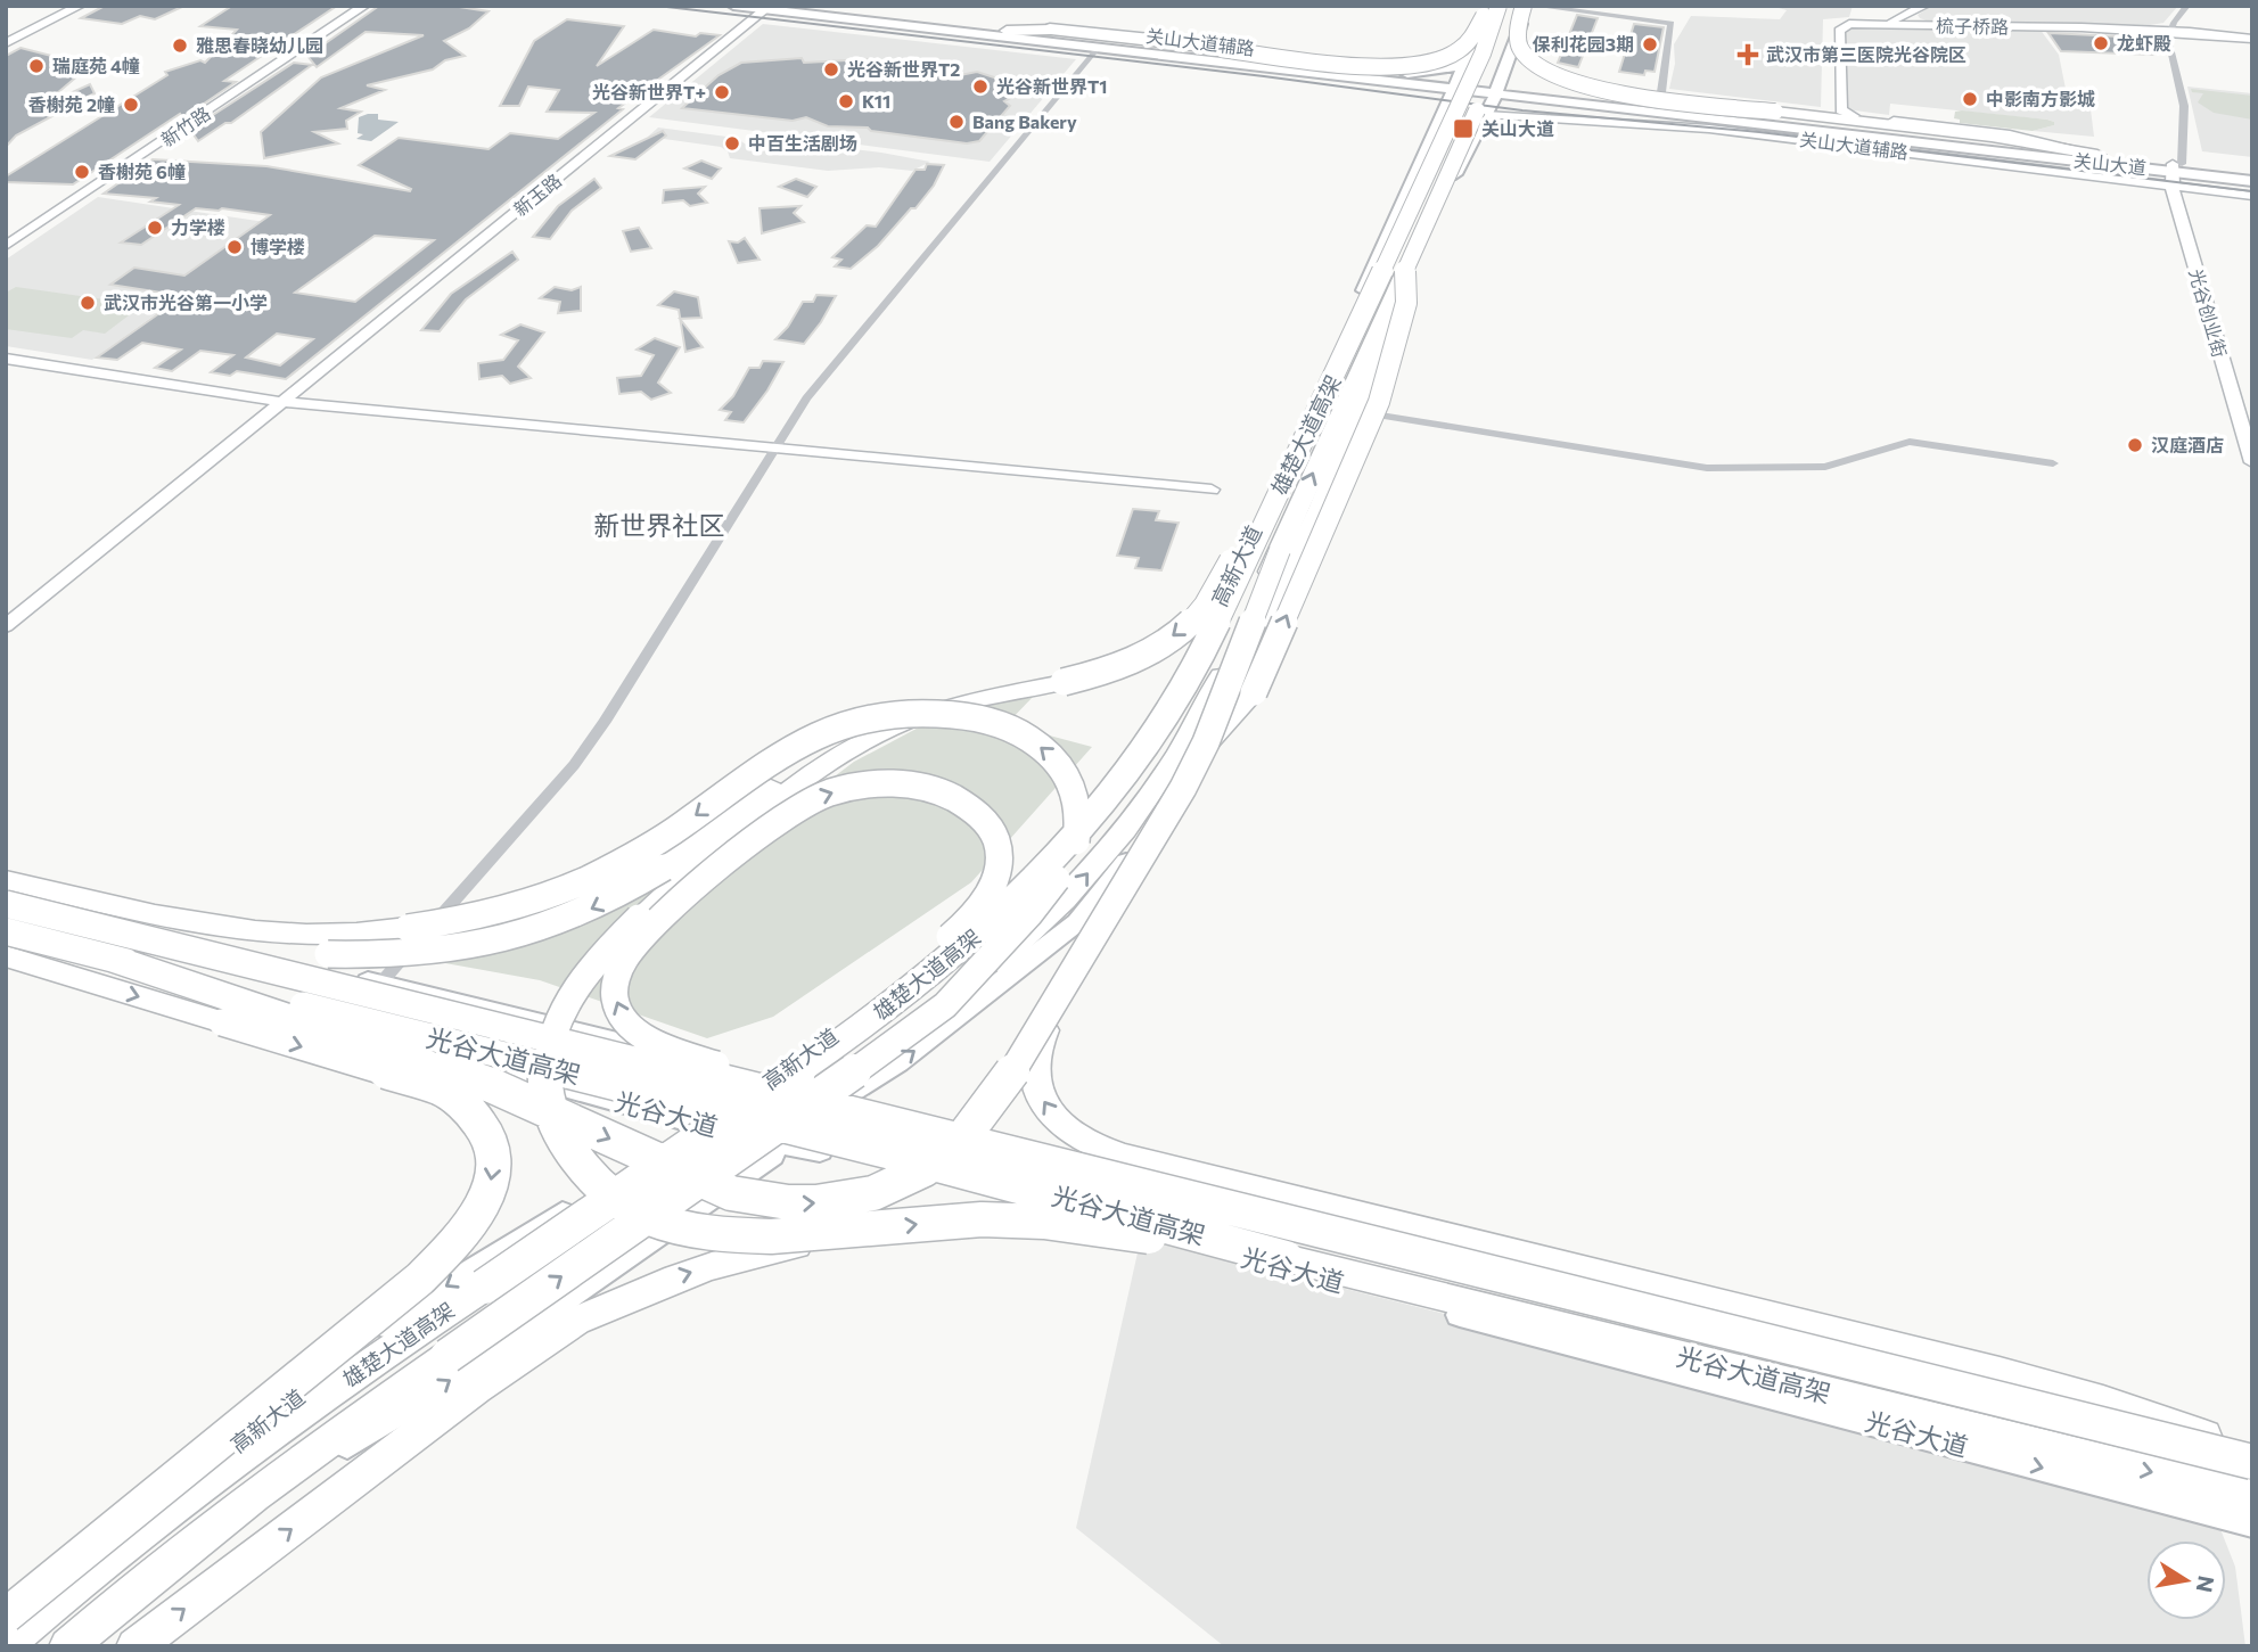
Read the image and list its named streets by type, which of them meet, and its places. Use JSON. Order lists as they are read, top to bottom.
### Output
{
  "streets": {
    "highway": ["雄楚大道高架", "光谷大道高架"],
    "main road": ["关山大道", "高新大道", "光谷大道"],
    "street": [
      "梳子桥路",
      "关山大道辅路",
      "新竹路",
      "新玉路",
      "光谷创业街"
    ]
  },
  "crossings": [
    ["梳子桥路", "关山大道辅路"],
    ["关山大道辅路", "关山大道"],
    ["关山大道辅路", "光谷创业街"],
    ["关山大道", "新玉路"],
    ["关山大道", "光谷创业街"],
    ["关山大道", "高新大道"],
    ["高新大道", "光谷大道"]
  ],
  "districts": ["新世界社区"],
  "places": {
    "other": [
      "龙虾殿",
      "保利花园3期",
      "雅思春晓幼儿园",
      "瑞庭苑 4幢",
      "光谷新世界T2",
      "光谷新世界T1",
      "光谷新世界T+",
      "中影南方影城",
      "K11",
      "香榭苑 2幢",
      "Bang Bakery",
      "中百生活剧场",
      "香榭苑 6幢",
      "力学楼",
      "博学楼",
      "武汉市光谷第一小学",
      "汉庭酒店"
    ],
    "health": ["武汉市第三医院光谷院区"],
    "transit": ["关山大道"]
  },
  "north": "right"
}
